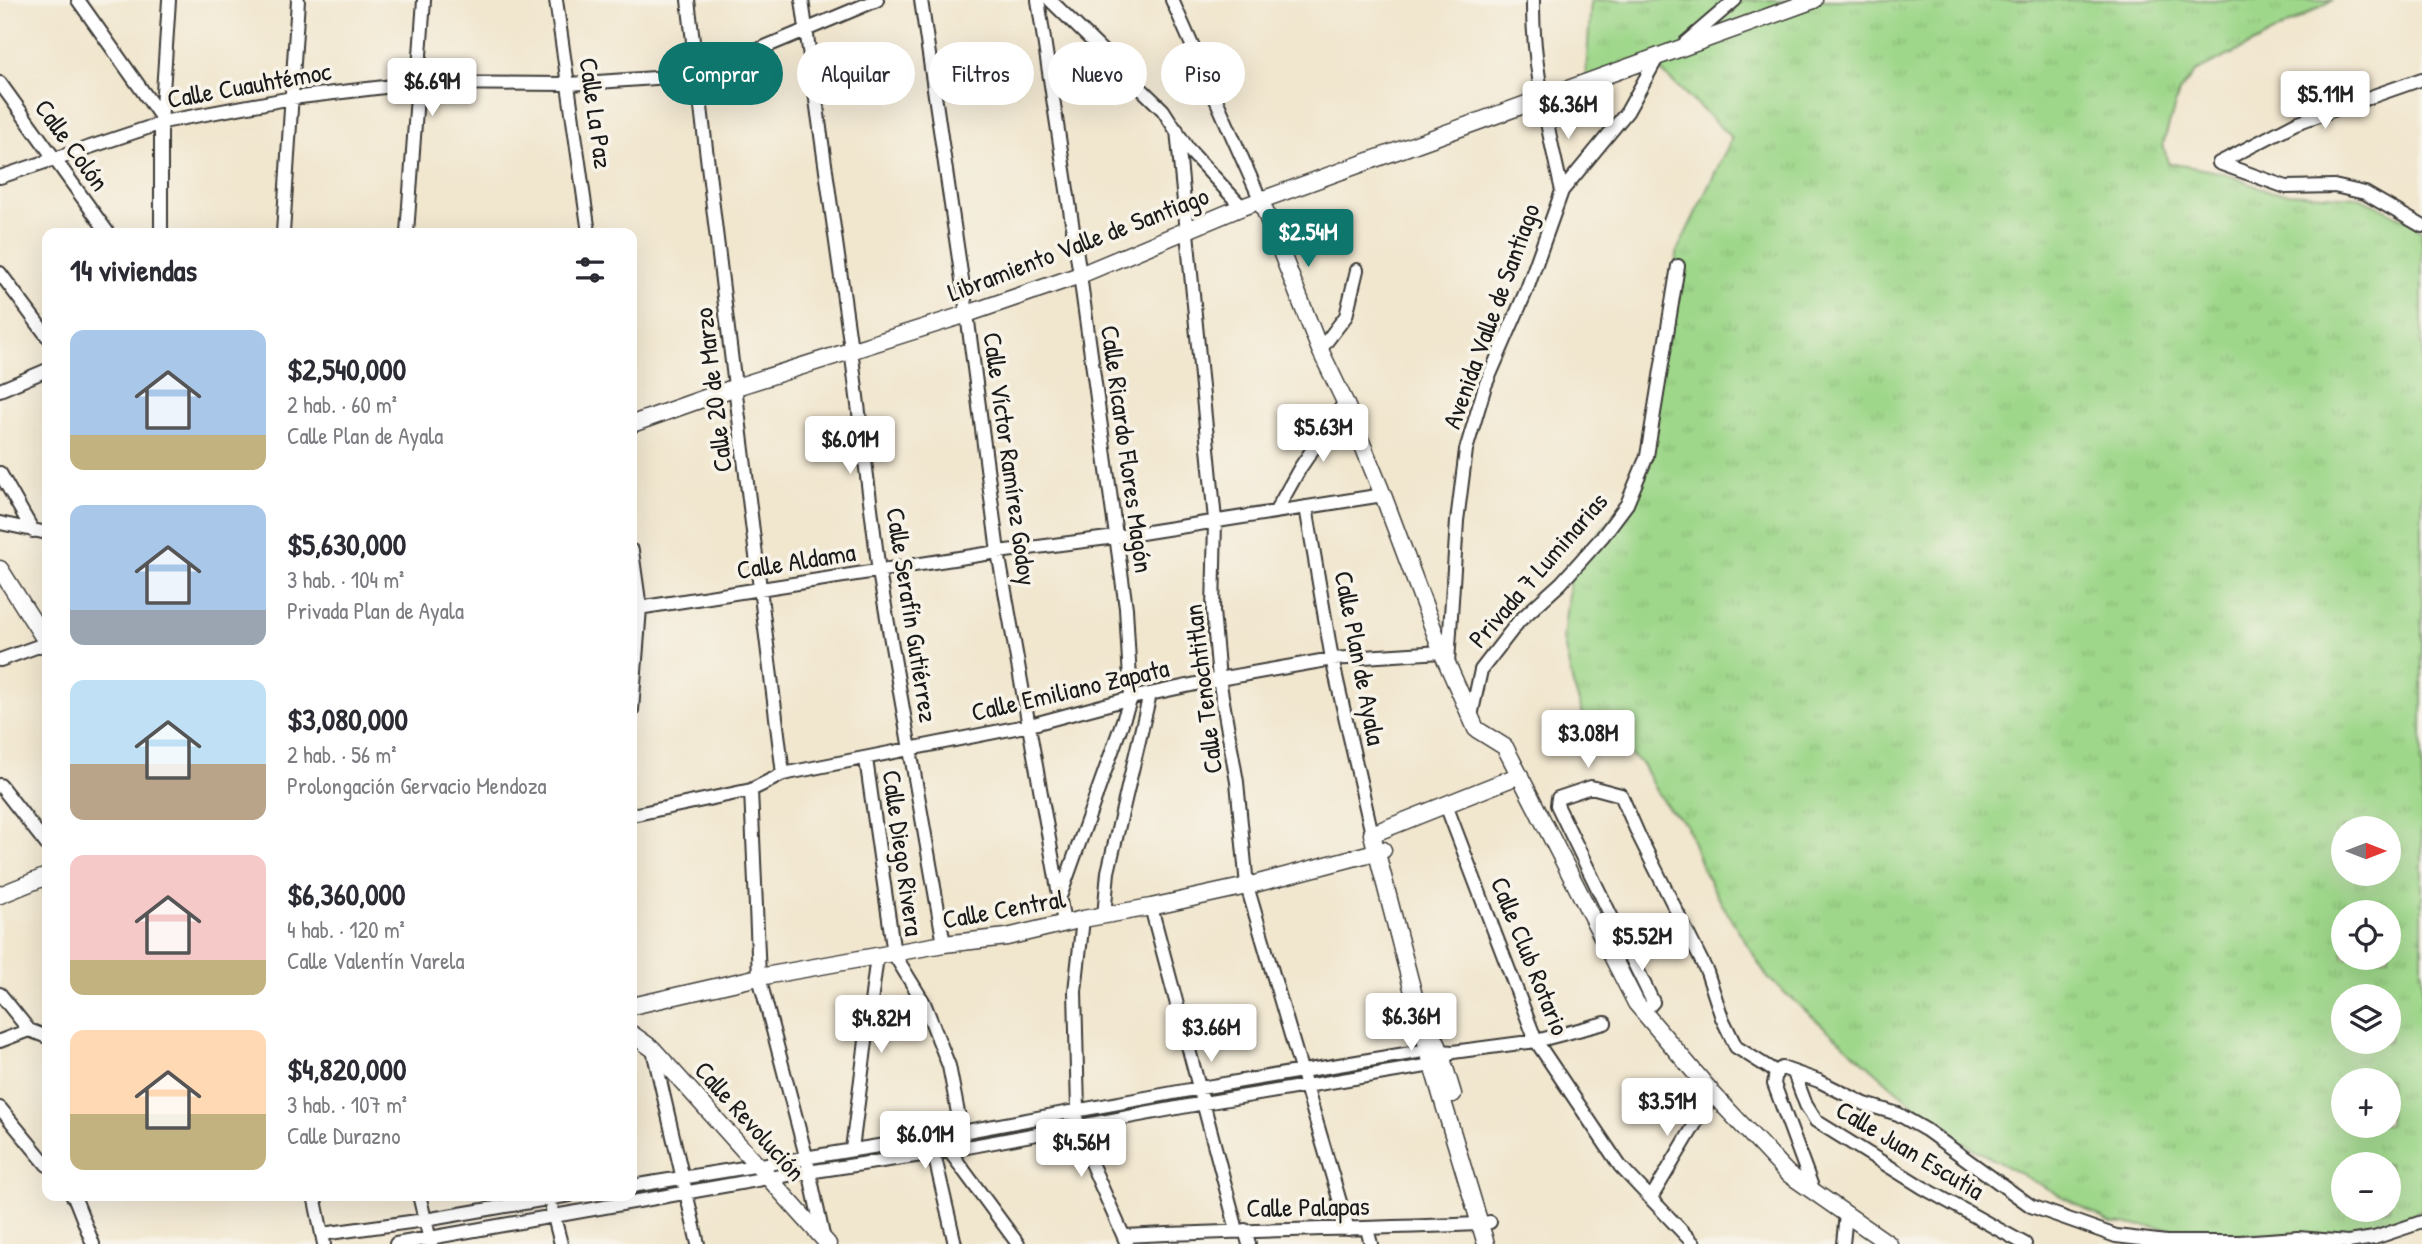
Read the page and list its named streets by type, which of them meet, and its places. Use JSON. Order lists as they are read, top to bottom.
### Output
{
  "streets": {
    "street": [
      "Calle Cuauhtémoc",
      "Calle La Paz",
      "Calle Colón",
      "Libramiento Valle de Santiago",
      "Avenida Valle de Santiago",
      "Calle 20 de Marzo",
      "Calle Ricardo Flores Magón",
      "Calle Víctor Ramírez Godoy",
      "Calle Aldama",
      "Privada 7 Luminarias",
      "Calle Serafín Gutiérrez",
      "Calle Plan de Ayala",
      "Calle Tenochtitlan",
      "Calle Emiliano Zapata",
      "Calle Diego Rivera",
      "Calle Central",
      "Calle Club Rotario",
      "Calle Revolución",
      "Calle Juan Escutia",
      "Calle Palapas"
    ]
  },
  "crossings": [
    ["Calle Cuauhtémoc", "Calle La Paz"],
    ["Calle Cuauhtémoc", "Calle Colón"],
    ["Calle Cuauhtémoc", "Calle Serafín Gutiérrez"],
    ["Libramiento Valle de Santiago", "Avenida Valle de Santiago"],
    ["Libramiento Valle de Santiago", "Calle 20 de Marzo"],
    ["Libramiento Valle de Santiago", "Calle Ricardo Flores Magón"],
    ["Libramiento Valle de Santiago", "Calle Víctor Ramírez Godoy"],
    ["Libramiento Valle de Santiago", "Calle Serafín Gutiérrez"],
    ["Libramiento Valle de Santiago", "Calle Tenochtitlan"],
    ["Avenida Valle de Santiago", "Calle Emiliano Zapata"],
    ["Calle 20 de Marzo", "Calle Aldama"],
    ["Calle 20 de Marzo", "Calle Emiliano Zapata"],
    ["Calle Ricardo Flores Magón", "Calle Víctor Ramírez Godoy"],
    ["Calle Ricardo Flores Magón", "Calle Aldama"],
    ["Calle Ricardo Flores Magón", "Calle Emiliano Zapata"],
    ["Calle Víctor Ramírez Godoy", "Calle Aldama"],
    ["Calle Víctor Ramírez Godoy", "Calle Emiliano Zapata"],
    ["Calle Víctor Ramírez Godoy", "Calle Central"],
    ["Calle Aldama", "Calle Serafín Gutiérrez"],
    ["Calle Aldama", "Calle Plan de Ayala"],
    ["Calle Aldama", "Calle Tenochtitlan"],
    ["Calle Serafín Gutiérrez", "Calle Emiliano Zapata"],
    ["Calle Serafín Gutiérrez", "Calle Central"],
    ["Calle Plan de Ayala", "Calle Emiliano Zapata"],
    ["Calle Plan de Ayala", "Calle Central"],
    ["Calle Plan de Ayala", "Calle Palapas"],
    ["Calle Tenochtitlan", "Calle Emiliano Zapata"],
    ["Calle Tenochtitlan", "Calle Central"],
    ["Calle Tenochtitlan", "Calle Palapas"],
    ["Calle Emiliano Zapata", "Calle Diego Rivera"],
    ["Calle Diego Rivera", "Calle Central"]
  ],
  "north": "right",
  "page": {
    "chip": [
      "Comprar",
      "Alquilar",
      "Filtros",
      "Nuevo",
      "Piso"
    ],
    "price": [
      "$6.69M",
      "$5.11M",
      "$6.36M",
      "$2.54M",
      "$5.63M",
      "$6.01M",
      "$3.08M",
      "$5.52M",
      "$6.36M",
      "$4.82M",
      "$3.66M",
      "$3.51M",
      "$6.01M",
      "$4.56M"
    ],
    "heading": "14 viviendas",
    "list": [
      {
        "name": "$2,540,000",
        "note": "2 hab. · 60 m² · Calle Plan de Ayala"
      },
      {
        "name": "$5,630,000",
        "note": "3 hab. · 104 m² · Privada Plan de Ayala"
      },
      {
        "name": "$3,080,000",
        "note": "2 hab. · 56 m² · Prolongación Gervacio Mendoza"
      },
      {
        "name": "$6,360,000",
        "note": "4 hab. · 120 m² · Calle Valentín Varela"
      },
      {
        "name": "$4,820,000",
        "note": "3 hab. · 107 m² · Calle Durazno"
      }
    ],
    "map_buttons": ["+", "−"]
  }
}
